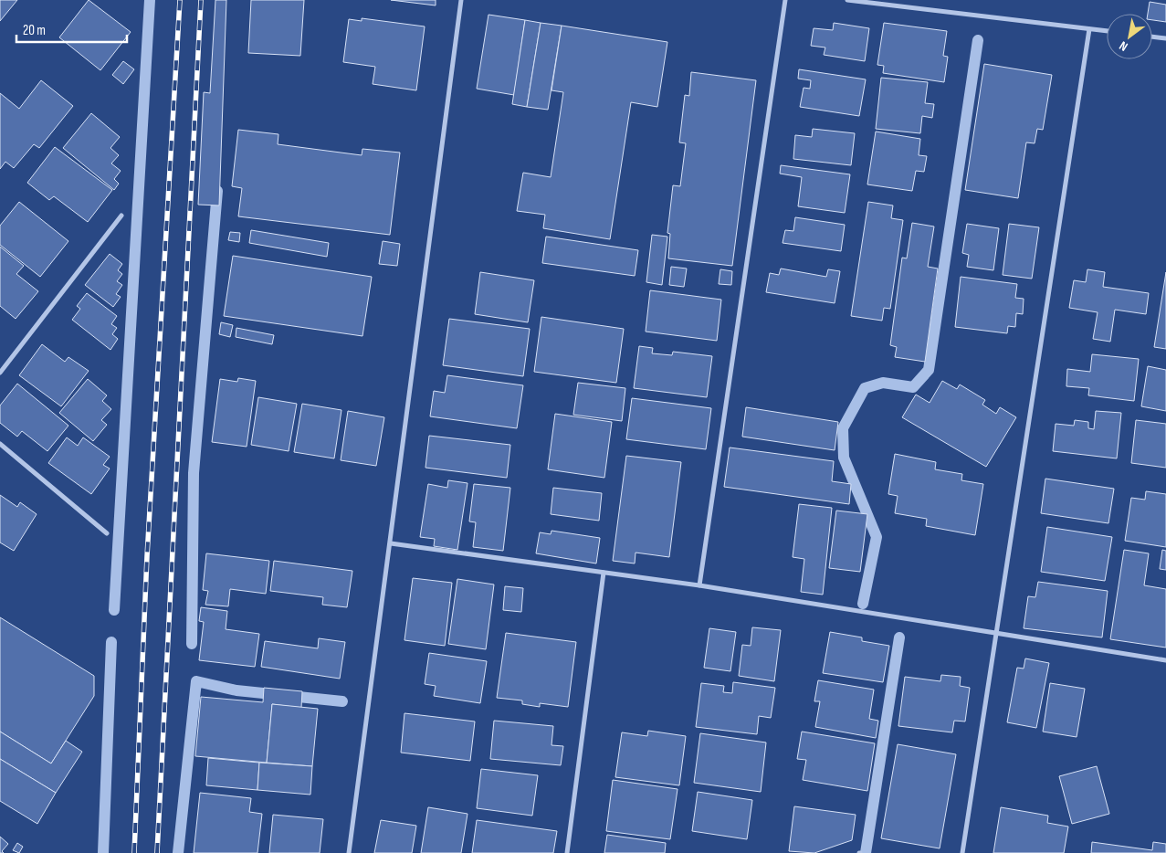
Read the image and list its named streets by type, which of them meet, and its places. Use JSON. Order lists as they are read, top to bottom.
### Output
{
  "scale_bar": "20 m",
  "north": "bottom left"
}
